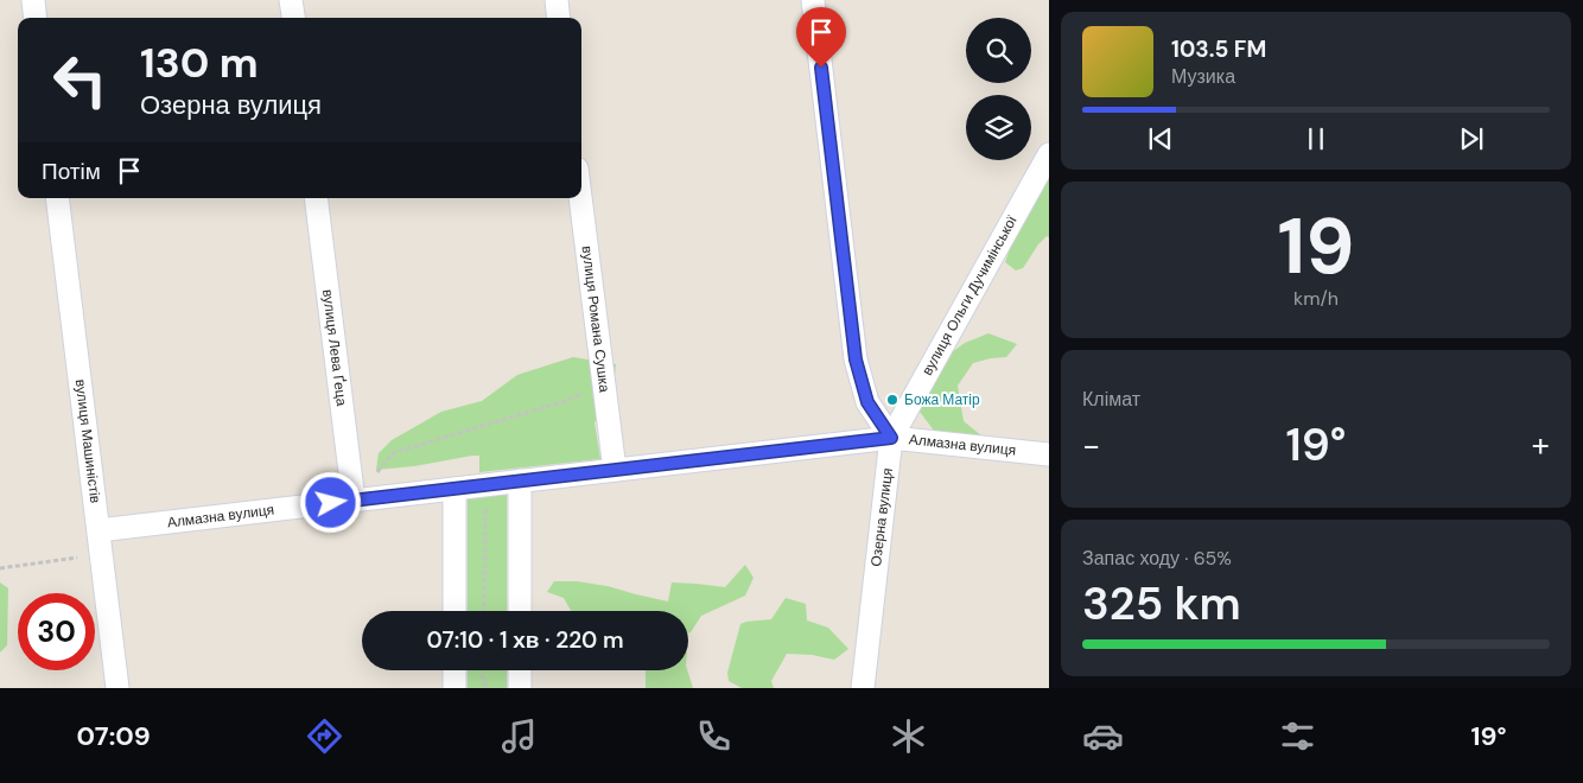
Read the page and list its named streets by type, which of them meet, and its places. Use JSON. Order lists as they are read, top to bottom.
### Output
{
  "streets": {
    "street": [
      "вулиця Ольги Дучимінської",
      "вулиця Романа Сушка",
      "вулиця Лева Ґеца",
      "вулиця Машиністів",
      "Алмазна вулиця",
      "Озерна вулиця"
    ]
  },
  "crossings": [
    ["вулиця Ольги Дучимінської", "Алмазна вулиця"],
    ["вулиця Ольги Дучимінської", "Озерна вулиця"],
    ["вулиця Романа Сушка", "Алмазна вулиця"],
    ["вулиця Лева Ґеца", "Алмазна вулиця"],
    ["вулиця Машиністів", "Алмазна вулиця"],
    ["Алмазна вулиця", "Озерна вулиця"]
  ],
  "places": ["Божа Матір"],
  "page": {
    "turn": ["130 m", "Озерна вулиця"],
    "song": ["103.5 FM", "Музика"],
    "then": "Потім",
    "tile": [
      ["19", "km/h"],
      "Клімат",
      ["Запас ходу · 65%", "325 km"]
    ],
    "heat": ["−", "19°", "+"],
    "limit": "30",
    "trip": "07:10 · 1 хв · 220 m",
    "tabs": ["07:09", "19°"]
  }
}
